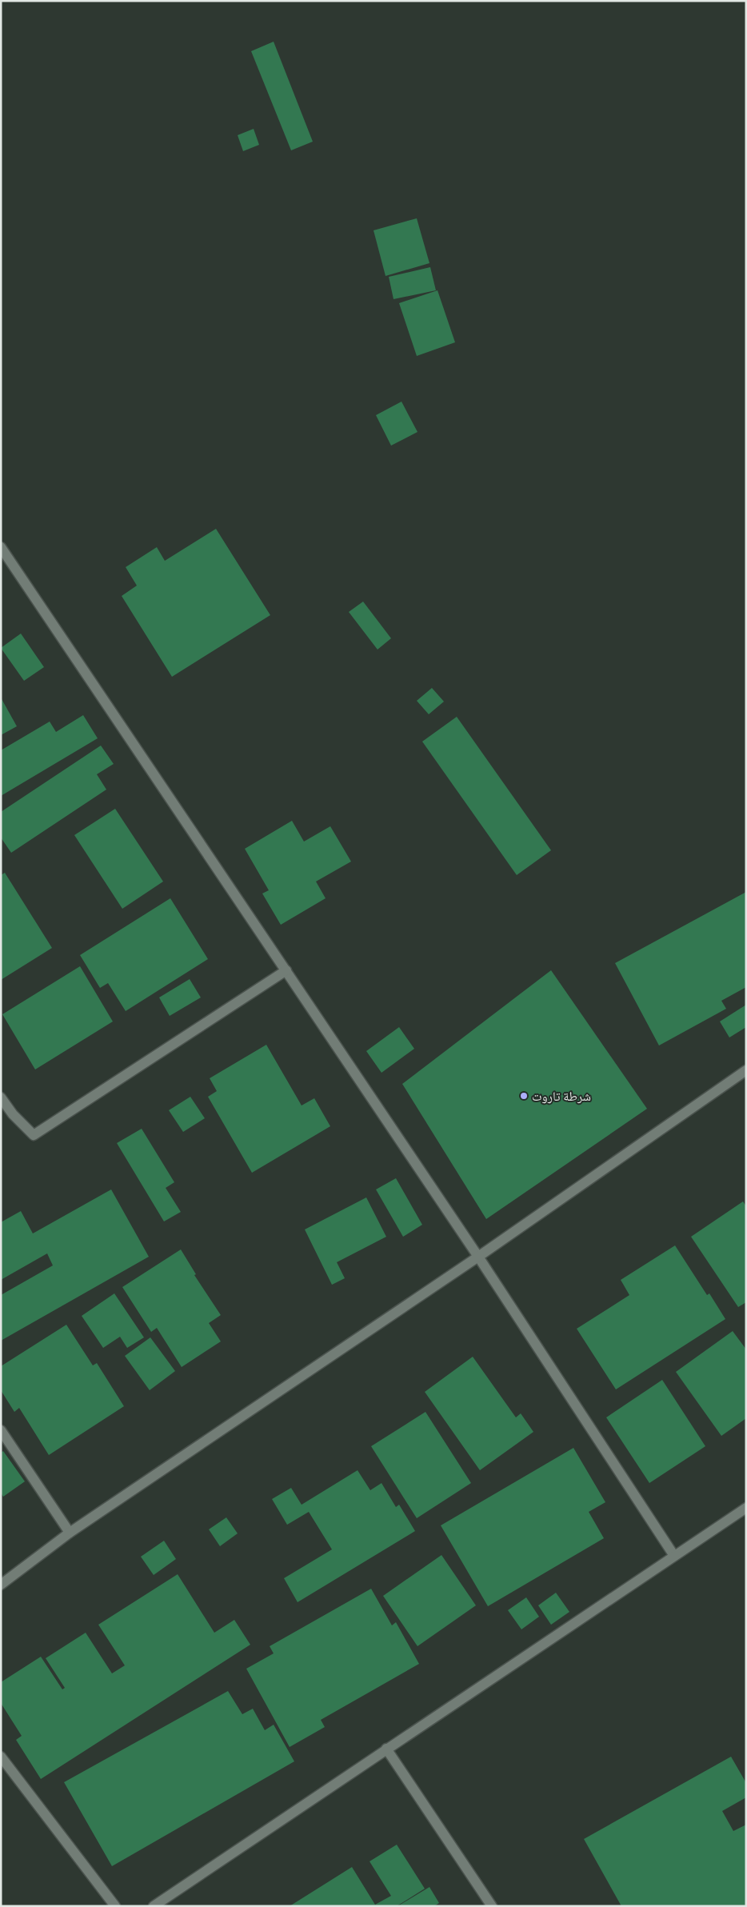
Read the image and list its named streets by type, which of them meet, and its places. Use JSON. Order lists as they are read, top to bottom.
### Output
{
  "places": ["شرطة تاروت"]
}
